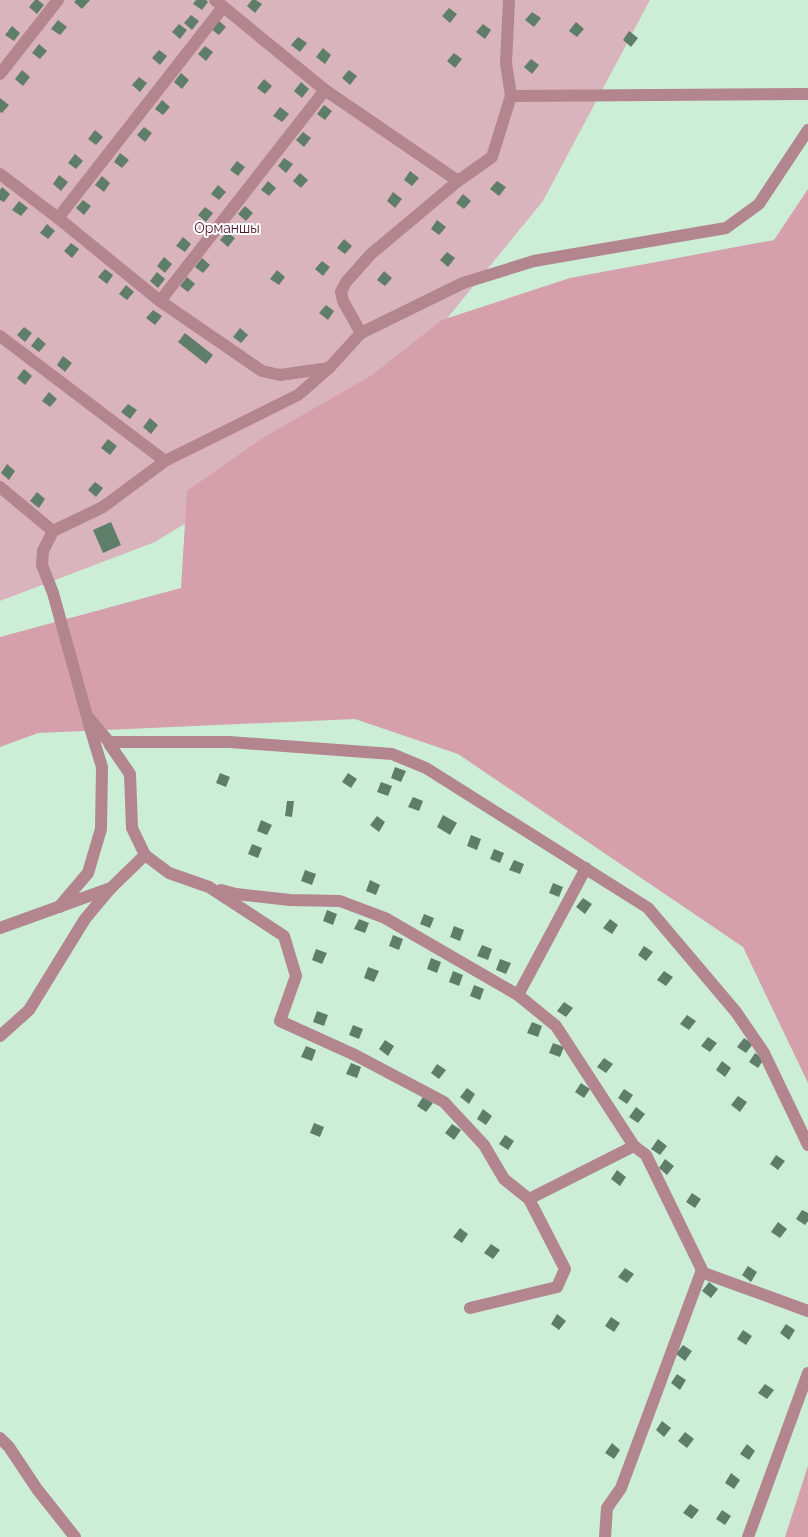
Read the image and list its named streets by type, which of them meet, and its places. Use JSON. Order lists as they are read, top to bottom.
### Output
{
  "parks": ["Орманшы"]
}
